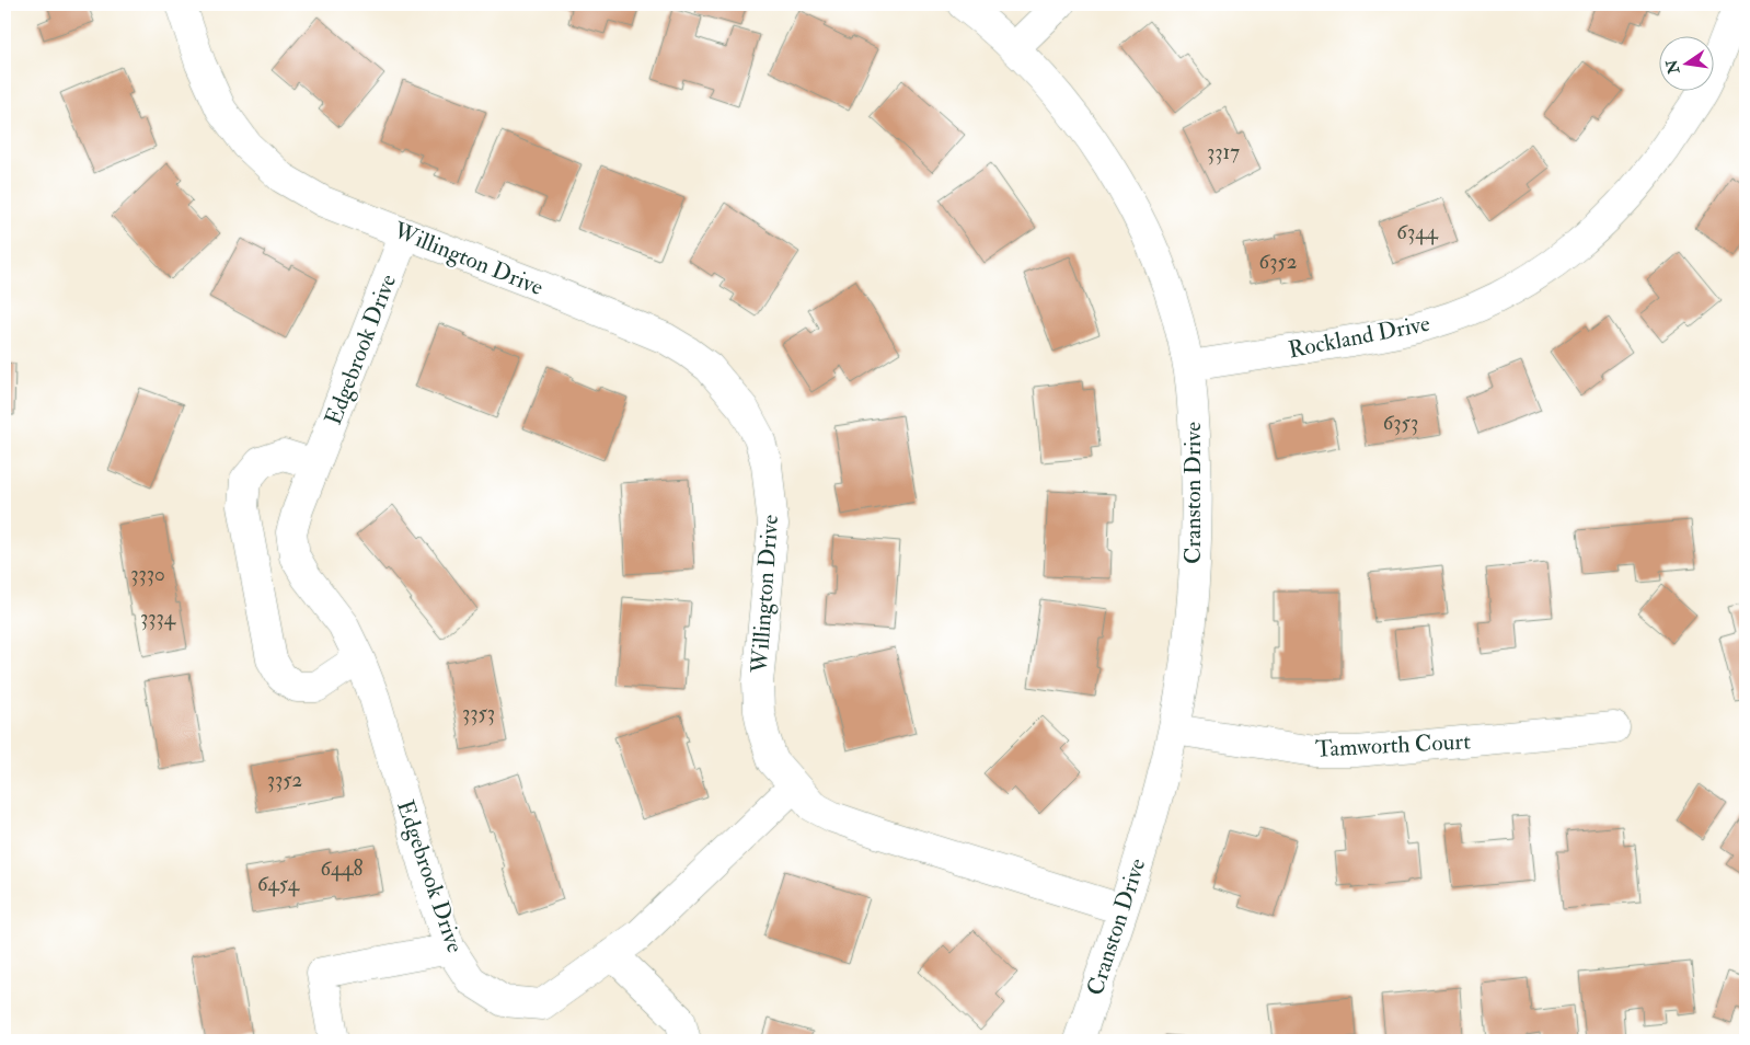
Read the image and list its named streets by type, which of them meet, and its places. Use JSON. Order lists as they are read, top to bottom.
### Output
{
  "streets": {
    "street": [
      "Willington Drive",
      "Rockland Drive",
      "Edgebrook Drive",
      "Cranston Drive",
      "Tamworth Court"
    ]
  },
  "crossings": [
    ["Willington Drive", "Edgebrook Drive"],
    ["Willington Drive", "Cranston Drive"],
    ["Rockland Drive", "Cranston Drive"],
    ["Cranston Drive", "Tamworth Court"]
  ],
  "house_numbers": [
    "3317",
    "6344",
    "6352",
    "6353",
    "3330",
    "3334",
    "3353",
    "3352",
    "6448",
    "6454"
  ],
  "north": "left"
}
